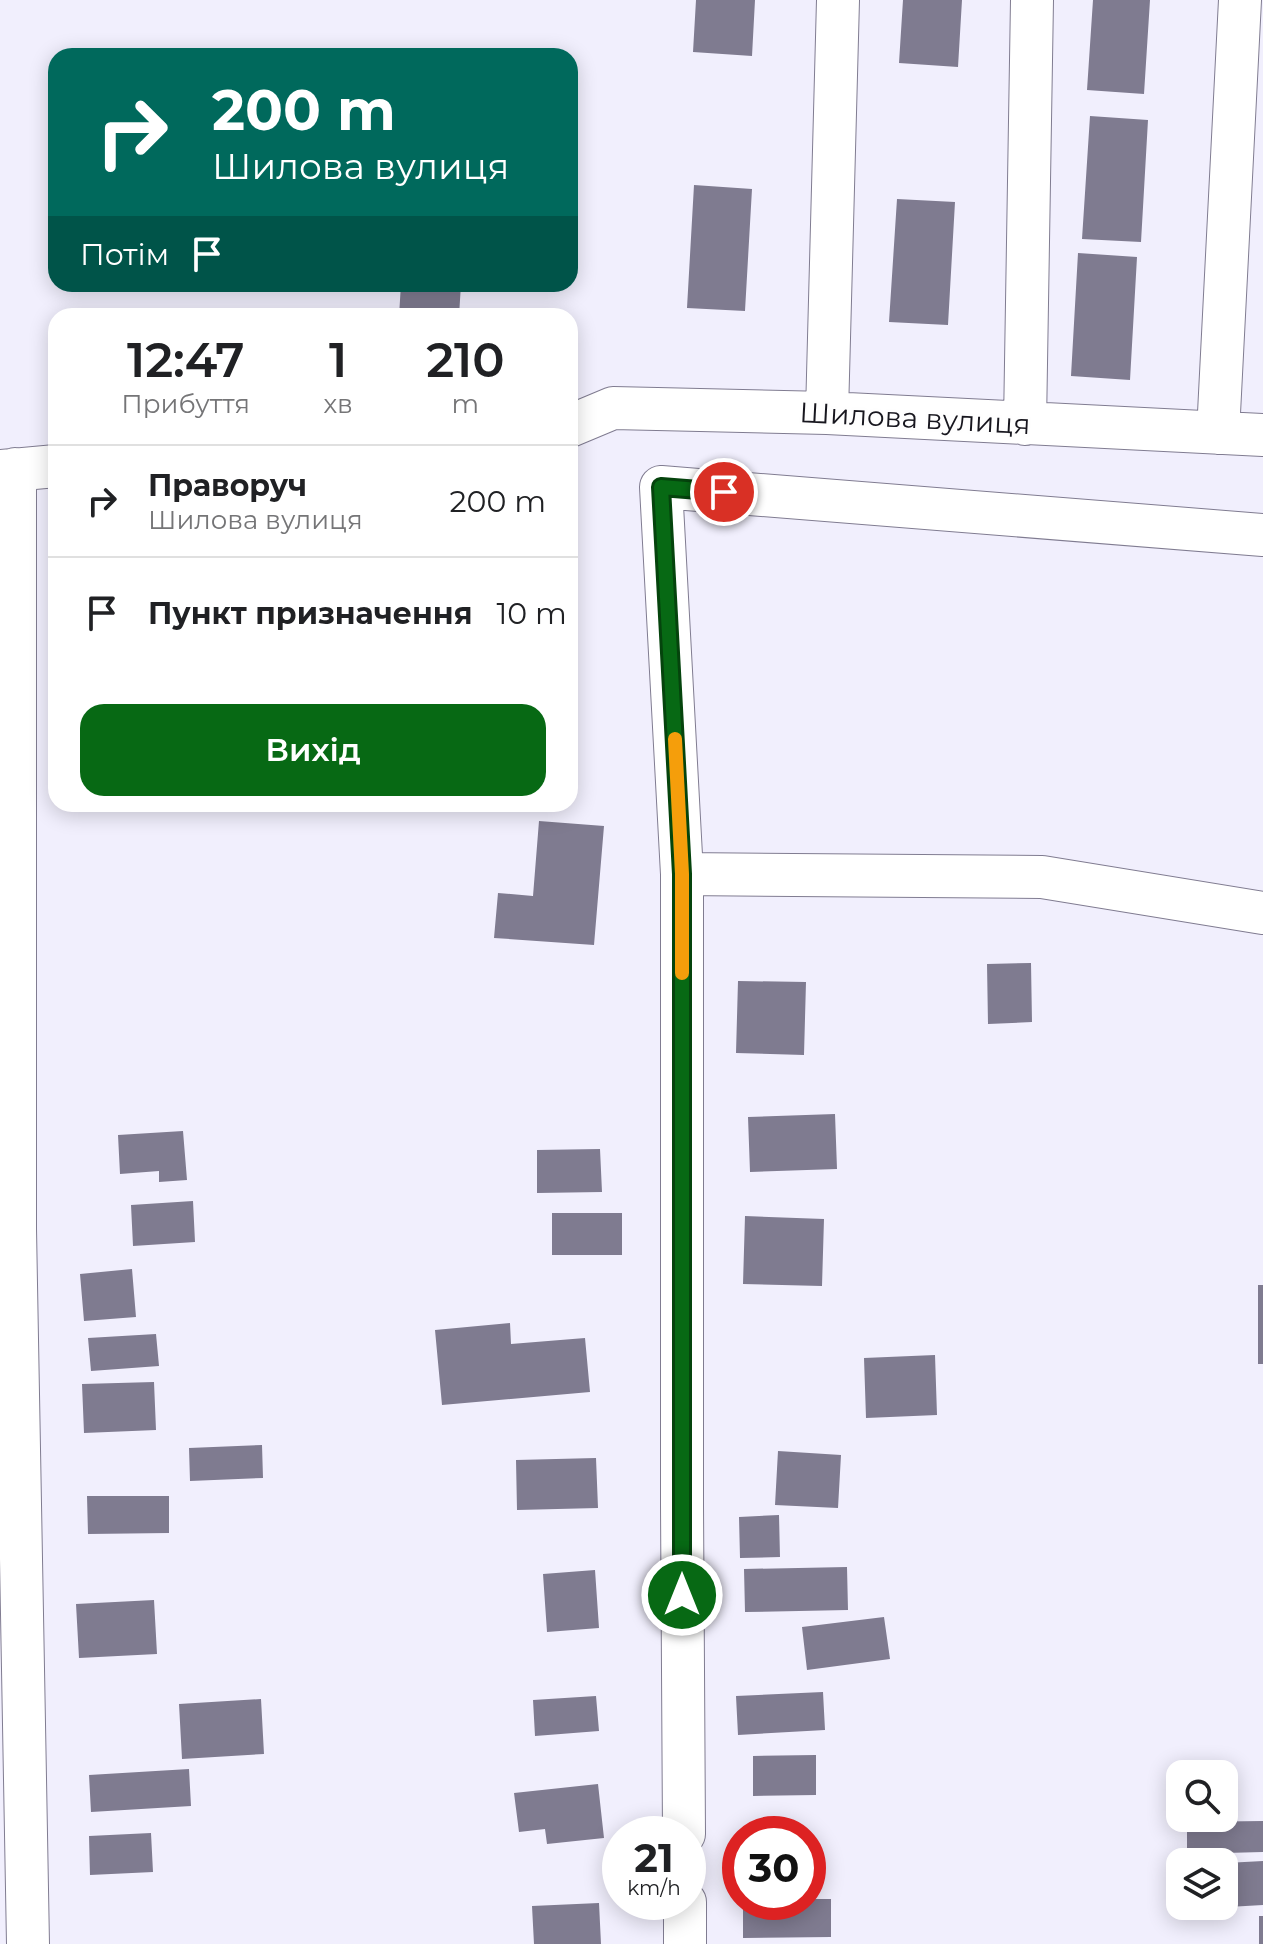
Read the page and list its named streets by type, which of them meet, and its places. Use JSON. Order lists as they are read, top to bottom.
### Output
{
  "streets": {
    "street": ["Шилова вулиця"]
  },
  "page": {
    "turn": ["200 m", "Шилова вулиця"],
    "then": "Потім",
    "eta": [
      "12:47",
      "Прибуття",
      "1",
      "хв",
      "210",
      "m"
    ],
    "list": [
      {
        "name": "Праворуч",
        "note": "Шилова вулиця",
        "value": "200 m"
      },
      {
        "name": "Пункт призначення",
        "value": "10 m"
      }
    ],
    "buttons": "Вихід",
    "speed": "21 km/h",
    "limit": "30"
  }
}
